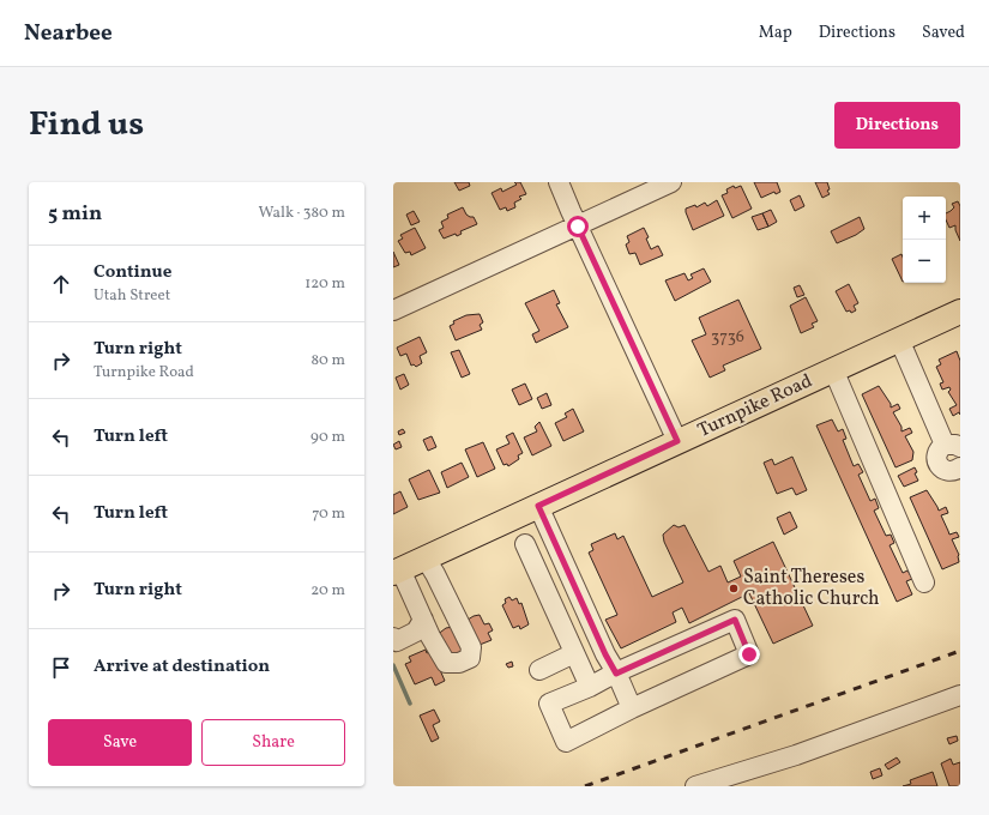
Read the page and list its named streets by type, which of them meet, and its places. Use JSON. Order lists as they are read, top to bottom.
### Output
{
  "streets": {
    "main road": ["Turnpike Road"]
  },
  "places": ["Saint Thereses Catholic Church"],
  "house_numbers": ["3736"],
  "page": {
    "header": "Nearbee",
    "nav": ["Map", "Directions", "Saved"],
    "title": "Find us",
    "buttons": [
      "Directions",
      ["Save", "Share"]
    ],
    "heading": ["5 min", "Walk · 380 m"],
    "map_buttons": ["+", "−"],
    "list": [
      ["Continue", "Utah Street", "120 m"],
      ["Turn right", "Turnpike Road", "80 m"],
      ["Turn left", "90 m"],
      ["Turn left", "70 m"],
      ["Turn right", "20 m"],
      "Arrive at destination"
    ]
  }
}
